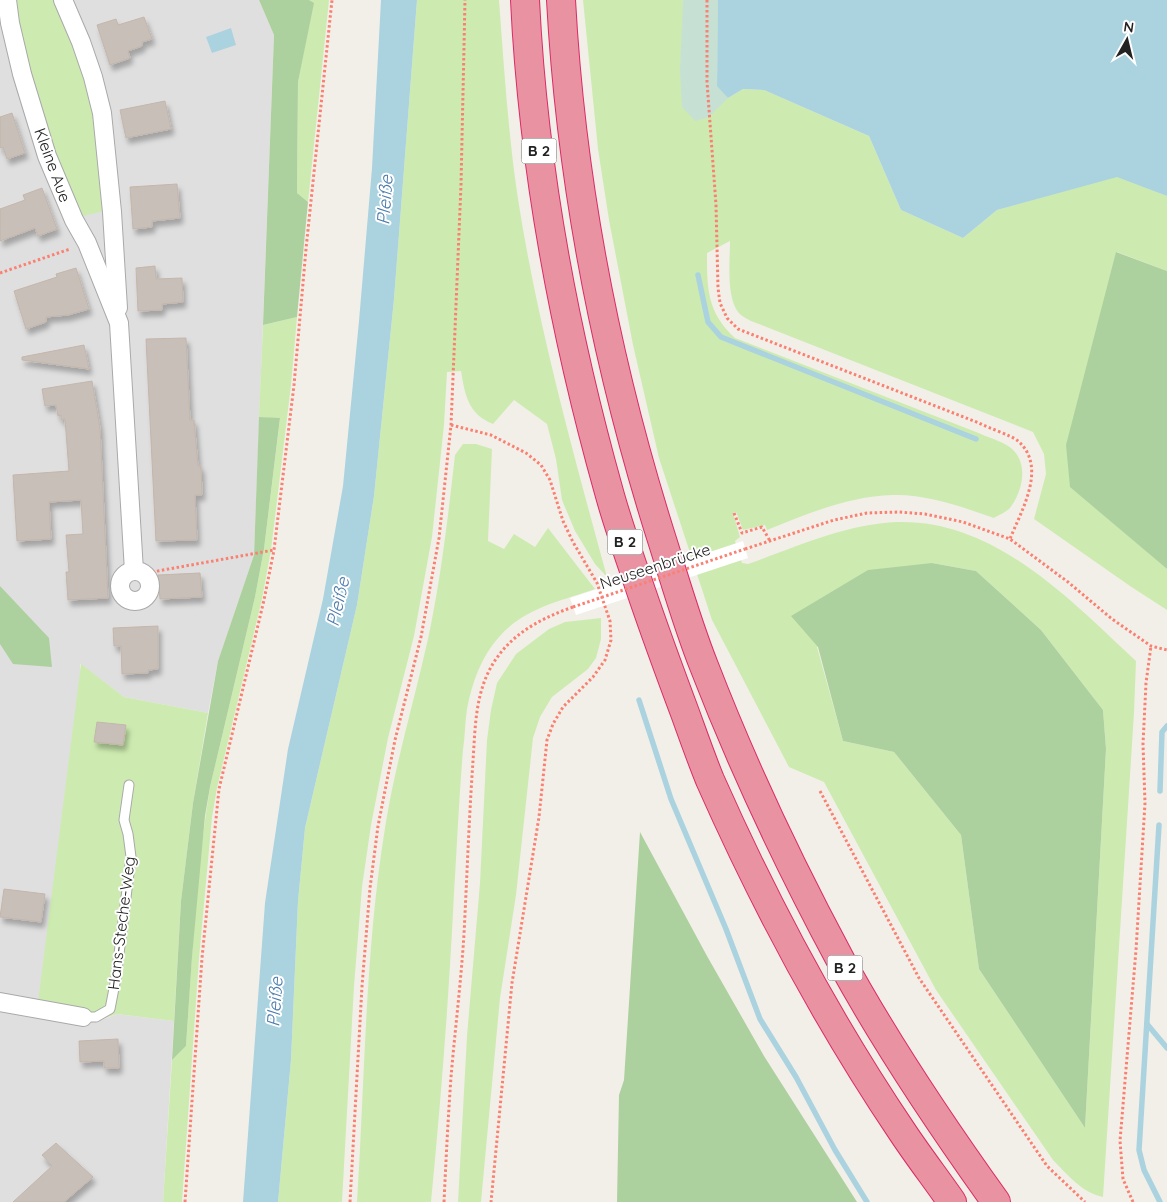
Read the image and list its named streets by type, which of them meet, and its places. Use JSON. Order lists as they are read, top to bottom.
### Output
{
  "streets": {
    "highway": ["B 2"],
    "street": ["Kleine Aue", "Hans-Steche-Weg"],
    "path": ["Neuseenbrücke"]
  },
  "water": ["Pleiße"],
  "north": "top"
}
